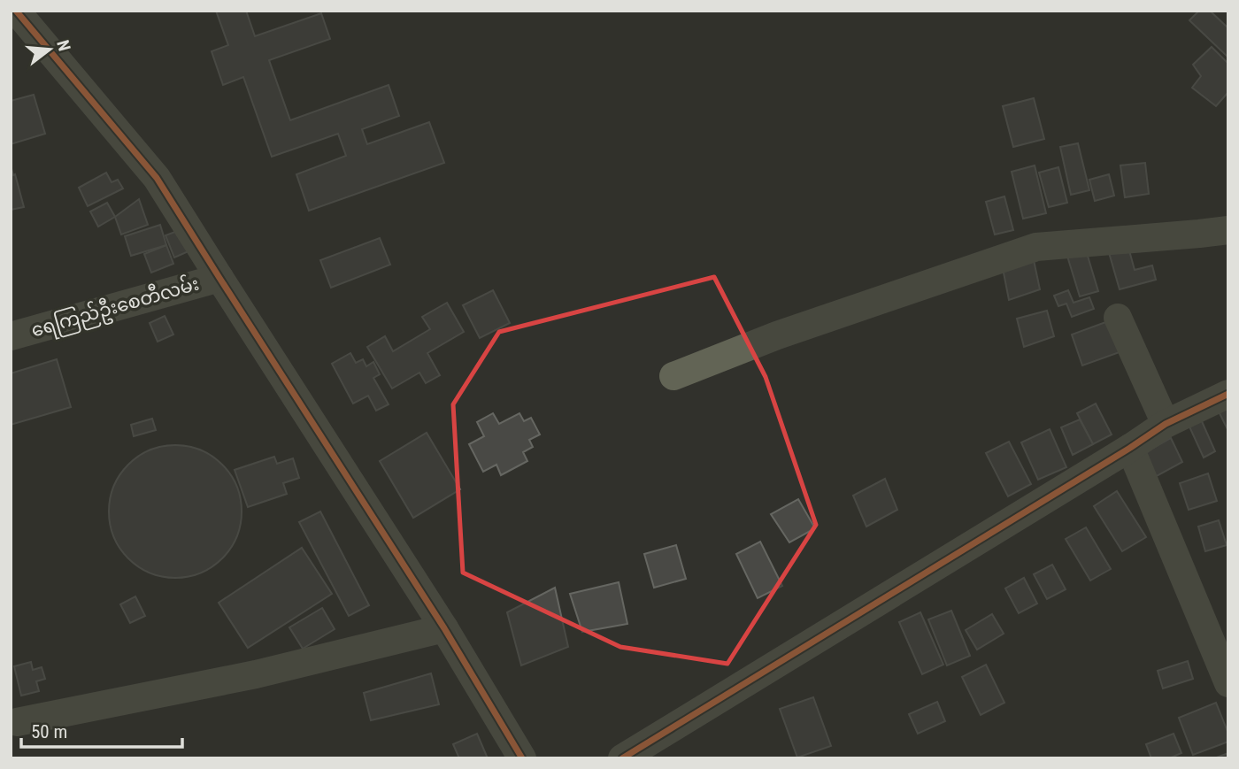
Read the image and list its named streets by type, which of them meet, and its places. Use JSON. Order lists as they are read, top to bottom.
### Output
{
  "streets": {
    "street": ["ရေကြည်ဦးစေတီလမ်း"]
  },
  "scale_bar": "50 m",
  "north": "right"
}
